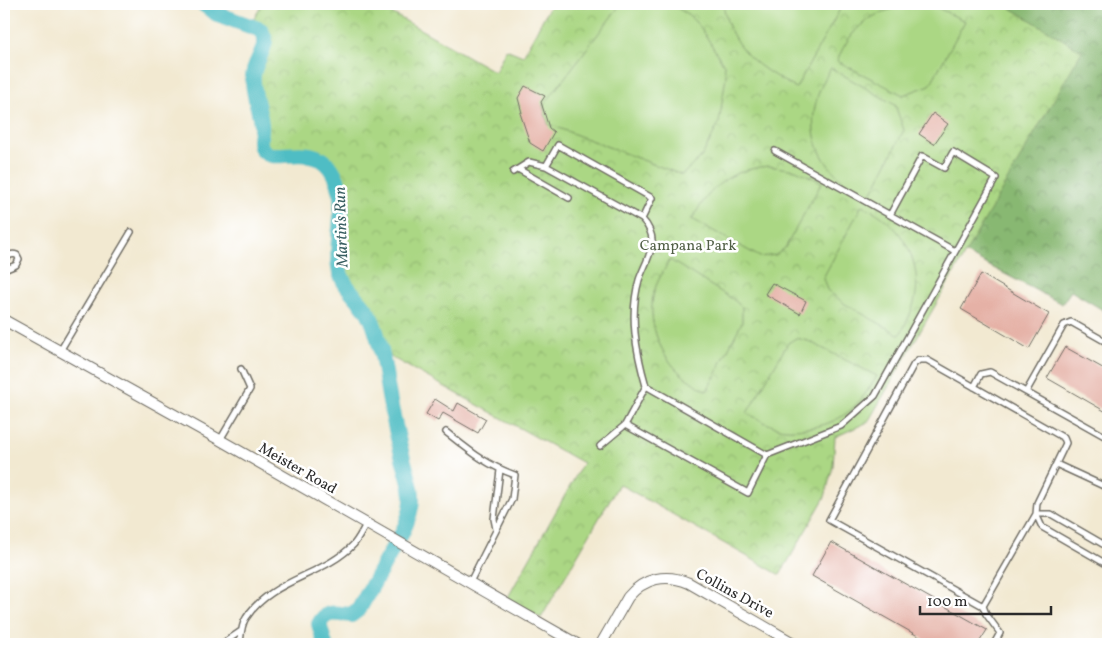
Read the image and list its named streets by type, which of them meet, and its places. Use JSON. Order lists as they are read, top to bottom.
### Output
{
  "streets": {
    "street": ["Meister Road", "Collins Drive"]
  },
  "water": ["Martin's Run"],
  "parks": ["Campana Park"],
  "scale_bar": "100 m"
}
